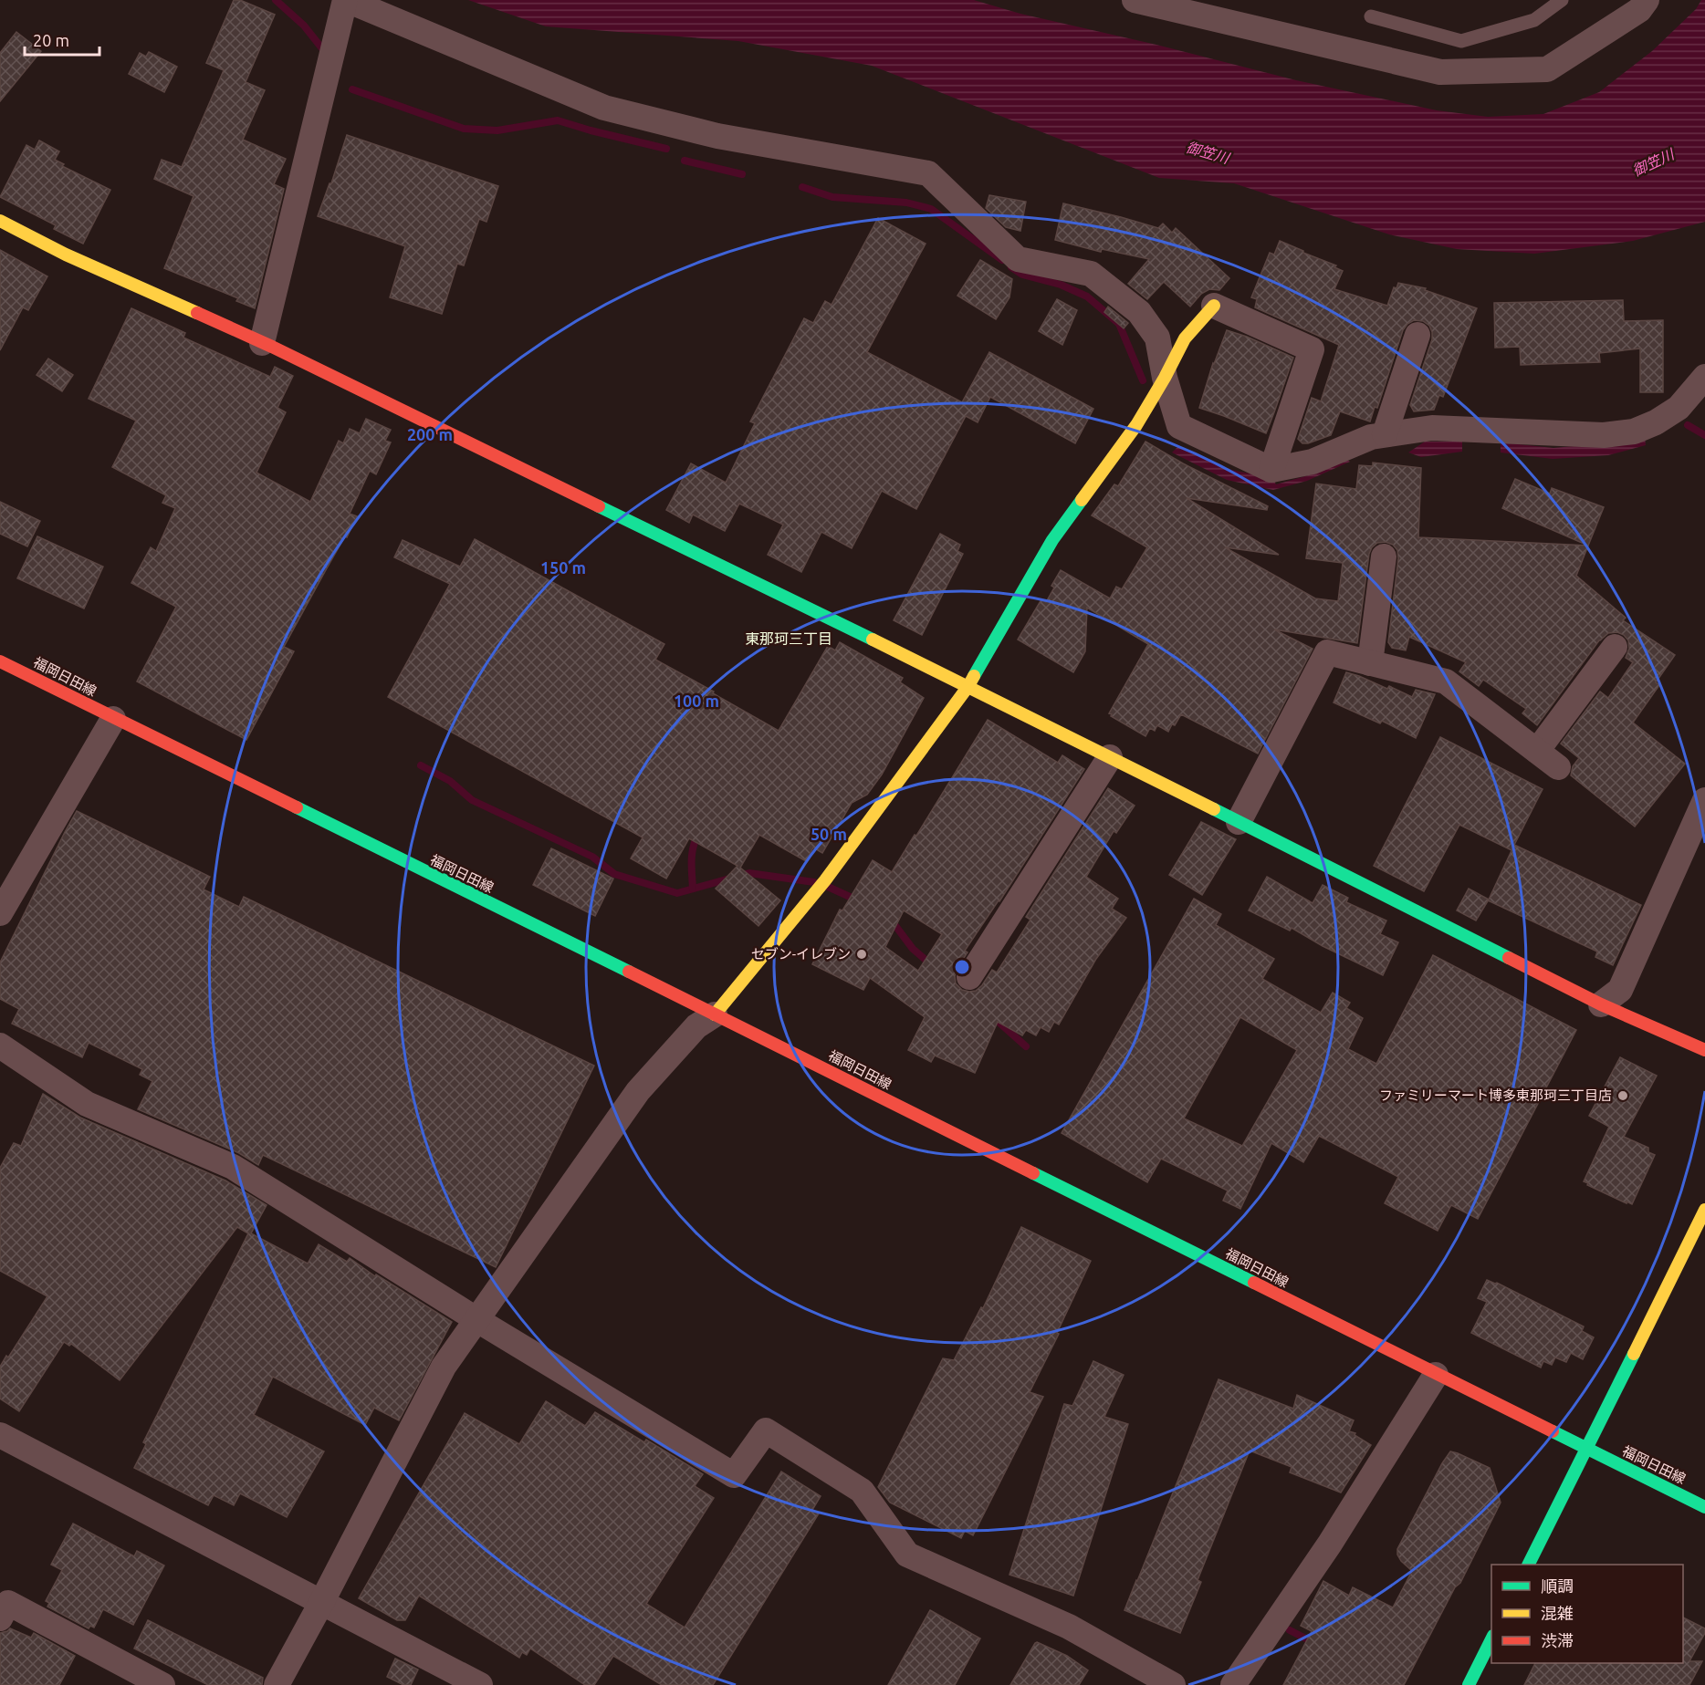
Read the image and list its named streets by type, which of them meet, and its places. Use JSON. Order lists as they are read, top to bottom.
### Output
{
  "streets": {
    "street": ["福岡日田線"]
  },
  "districts": ["東那珂三丁目"],
  "water": ["御笠川"],
  "places": ["セブン-イレブン", "ファミリーマート博多東那珂三丁目店"],
  "legend": ["順調", "混雑", "渋滞"],
  "scale_bar": "20 m",
  "rings": [
    "200 m",
    "150 m",
    "100 m",
    "50 m"
  ]
}
